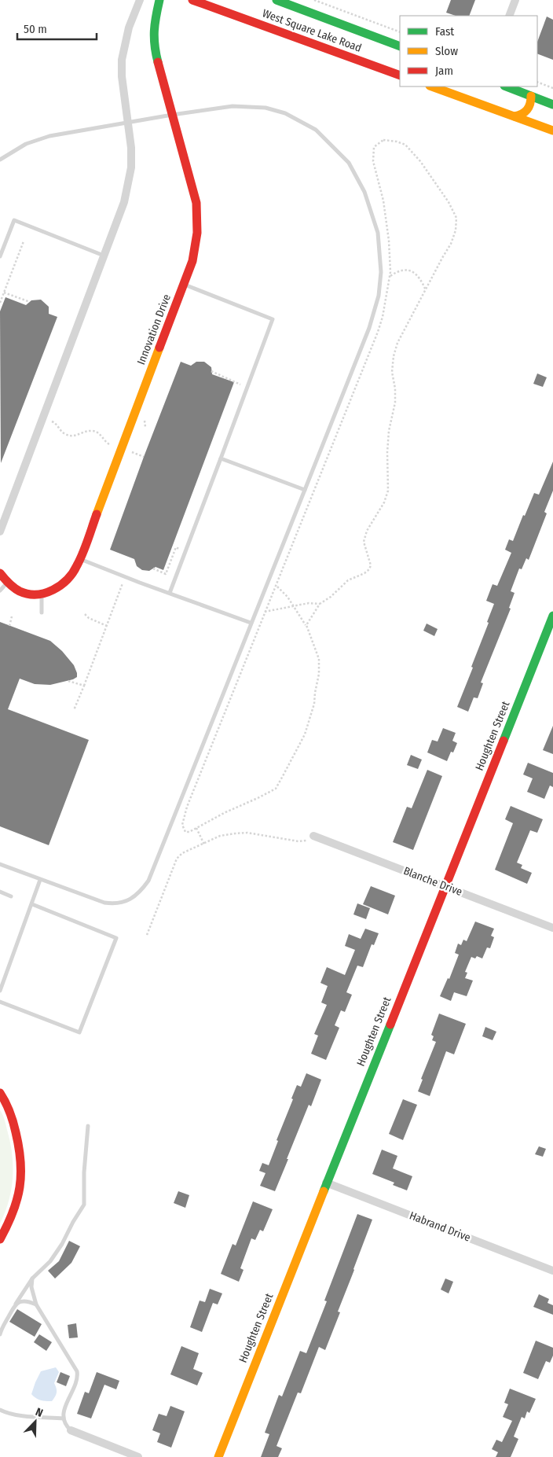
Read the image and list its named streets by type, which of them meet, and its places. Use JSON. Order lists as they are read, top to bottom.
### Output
{
  "streets": {
    "main road": ["West Square Lake Road", "Innovation Drive", "Houghten Street"],
    "street": ["Blanche Drive", "Habrand Drive"]
  },
  "crossings": [
    ["Houghten Street", "Blanche Drive"],
    ["Houghten Street", "Habrand Drive"]
  ],
  "legend": ["Fast", "Slow", "Jam"],
  "scale_bar": "50 m",
  "north": "top right"
}
